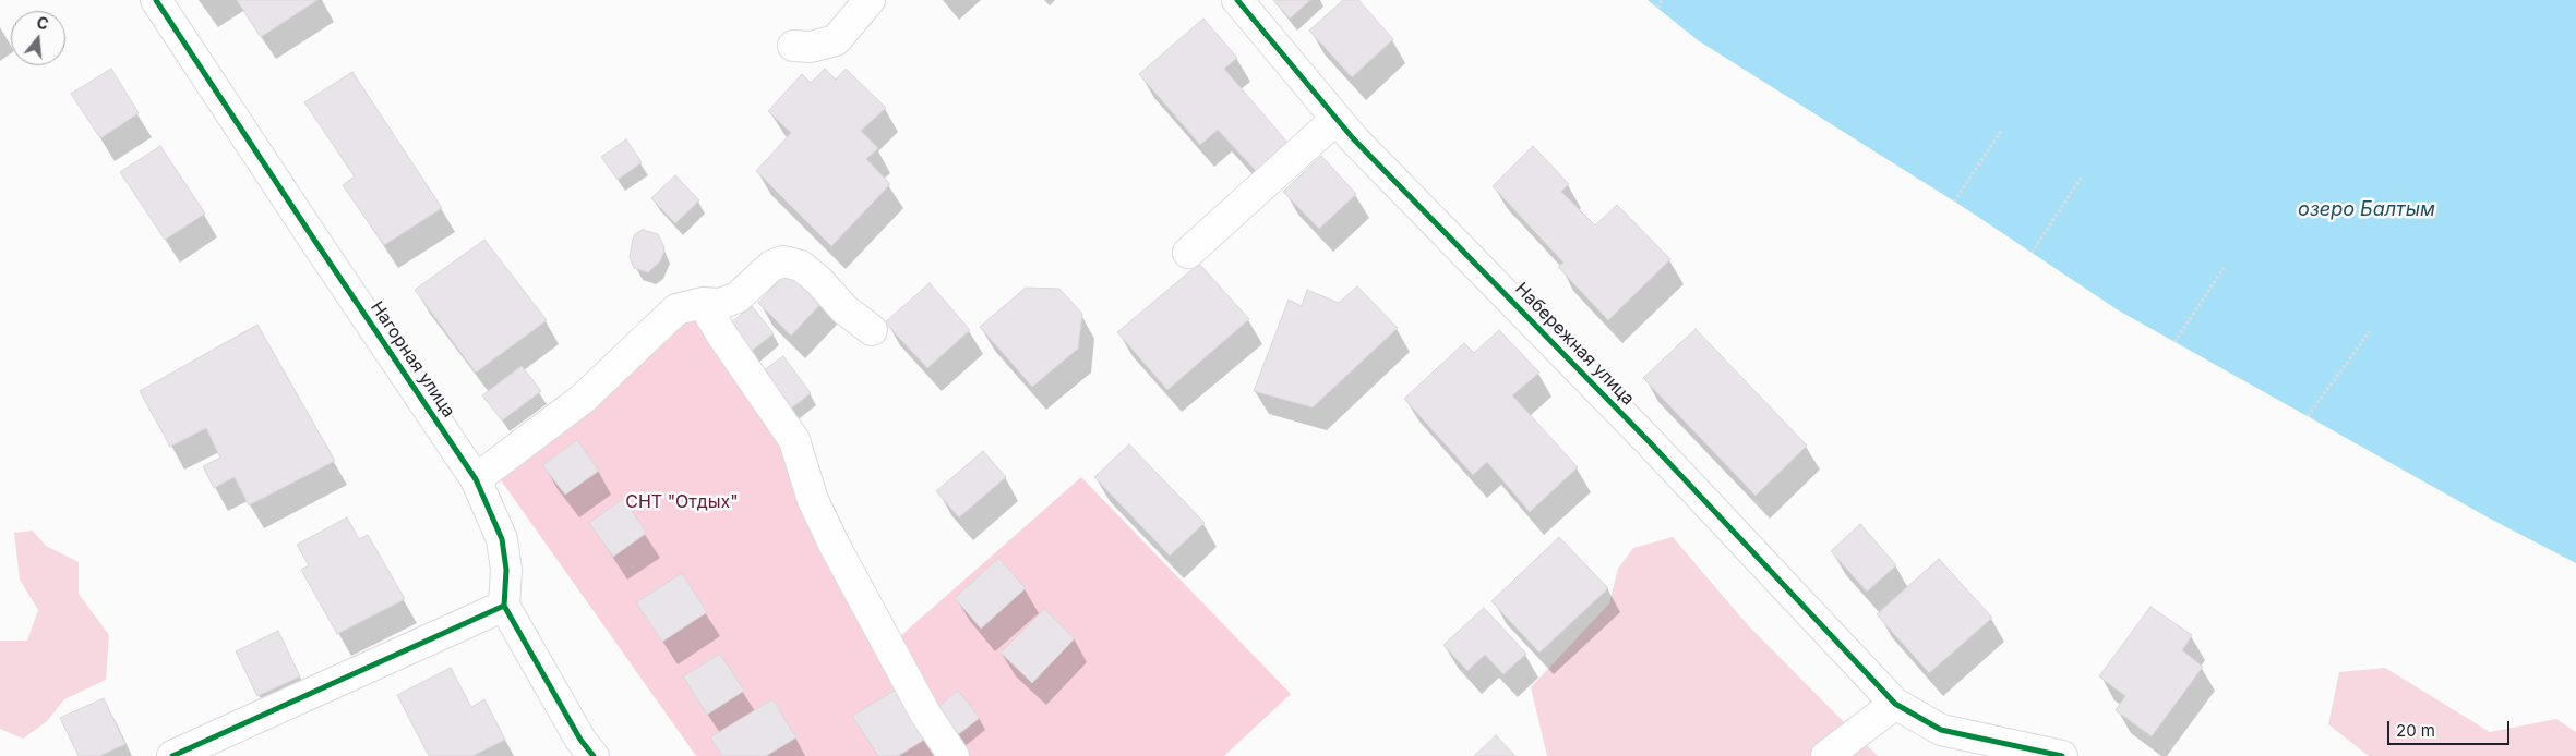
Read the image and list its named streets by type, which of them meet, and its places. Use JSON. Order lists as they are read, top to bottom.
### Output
{
  "streets": {
    "street": ["Набережная улица", "Нагорная улица"]
  },
  "water": ["озеро Балтым"],
  "parks": ["СНТ \"Отдых\""],
  "scale_bar": "20 m",
  "north": "top"
}
